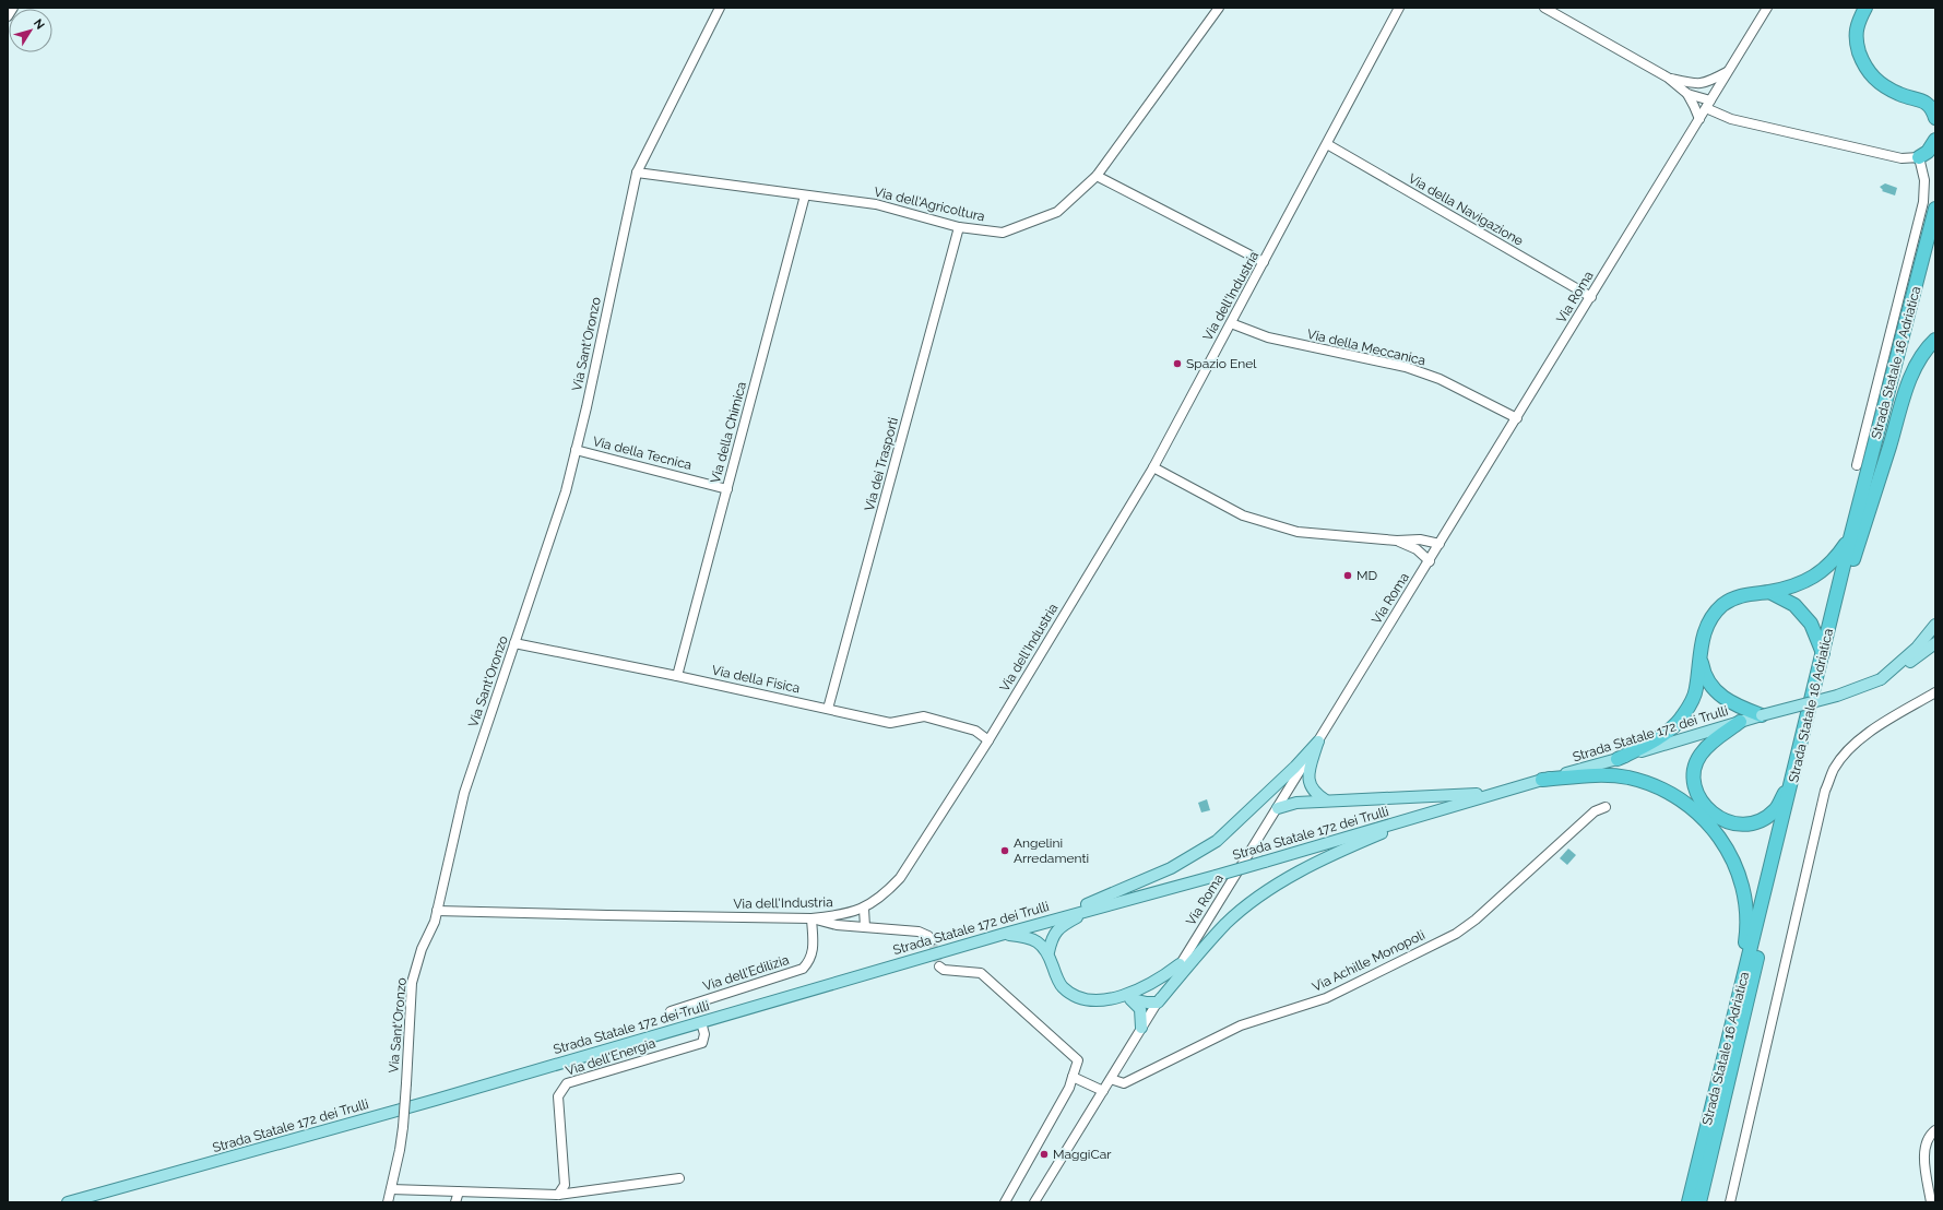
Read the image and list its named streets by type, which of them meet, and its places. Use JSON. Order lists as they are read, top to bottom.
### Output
{
  "streets": {
    "highway": ["Strada Statale 16 Adriatica"],
    "main road": ["Strada Statale 172 dei Trulli"],
    "street": [
      "Via dell'Agricoltura",
      "Via della Navigazione",
      "Via dell'Industria",
      "Via Roma",
      "Via Sant'Oronzo",
      "Via della Meccanica",
      "Via della Chimica",
      "Via della Tecnica",
      "Via dei Trasporti",
      "Via della Fisica",
      "Via Achille Monopoli",
      "Via dell'Edilizia",
      "Via dell'Energia"
    ]
  },
  "crossings": [
    ["Via dell'Agricoltura", "Via Sant'Oronzo"],
    ["Via dell'Agricoltura", "Via della Chimica"],
    ["Via dell'Agricoltura", "Via dei Trasporti"],
    ["Via della Navigazione", "Via dell'Industria"],
    ["Via della Navigazione", "Via Roma"],
    ["Via dell'Industria", "Via Sant'Oronzo"],
    ["Via dell'Industria", "Via della Meccanica"],
    ["Via dell'Industria", "Via della Fisica"],
    ["Via dell'Industria", "Via dell'Edilizia"],
    ["Via Roma", "Via della Meccanica"],
    ["Via Roma", "Via Achille Monopoli"],
    ["Via Sant'Oronzo", "Via della Tecnica"],
    ["Via Sant'Oronzo", "Via della Fisica"],
    ["Via della Chimica", "Via della Tecnica"],
    ["Via della Chimica", "Via della Fisica"],
    ["Via dei Trasporti", "Via della Fisica"],
    ["Strada Statale 172 dei Trulli", "Via dell'Energia"]
  ],
  "places": [
    "Spazio Enel",
    "MD",
    "Angelini Arredamenti",
    "MaggiCar"
  ],
  "north": "top right"
}
